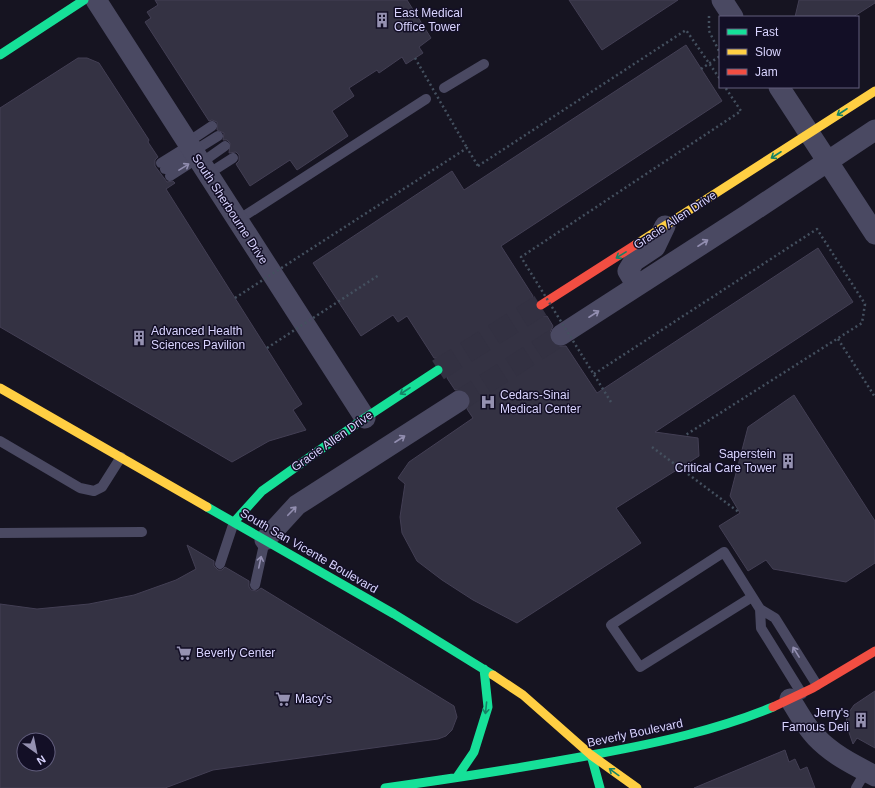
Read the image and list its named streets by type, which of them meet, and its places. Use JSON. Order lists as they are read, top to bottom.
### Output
{
  "streets": {
    "main road": ["Gracie Allen Drive", "South San Vicente Boulevard", "Beverly Boulevard"],
    "street": ["South Sherbourne Drive"]
  },
  "crossings": [
    ["South Sherbourne Drive", "Gracie Allen Drive"],
    ["Gracie Allen Drive", "South San Vicente Boulevard"],
    ["South San Vicente Boulevard", "Beverly Boulevard"]
  ],
  "one_way": ["Gracie Allen Drive"],
  "places": {
    "building": [
      "East Medical Office Tower",
      "Advanced Health Sciences Pavilion",
      "Saperstein Critical Care Tower",
      "Jerry's Famous Deli"
    ],
    "hospital": ["Cedars-Sinai Medical Center"],
    "supermarket": ["Beverly Center", "Macy's"]
  },
  "legend": ["Fast", "Slow", "Jam"],
  "north": "bottom right"
}
